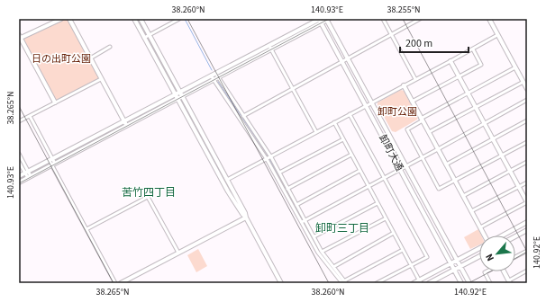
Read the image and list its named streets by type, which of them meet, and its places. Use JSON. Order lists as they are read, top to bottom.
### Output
{
  "streets": {
    "street": ["卸町大通"]
  },
  "districts": ["苦竹四丁目", "卸町三丁目"],
  "parks": ["日の出町公園", "卸町公園"],
  "scale_bar": "200 m",
  "north": "bottom left",
  "coordinates": [
    "38.260°N",
    "140.93°E",
    "38.255°N",
    "38.265°N",
    "140.92°E"
  ]
}
